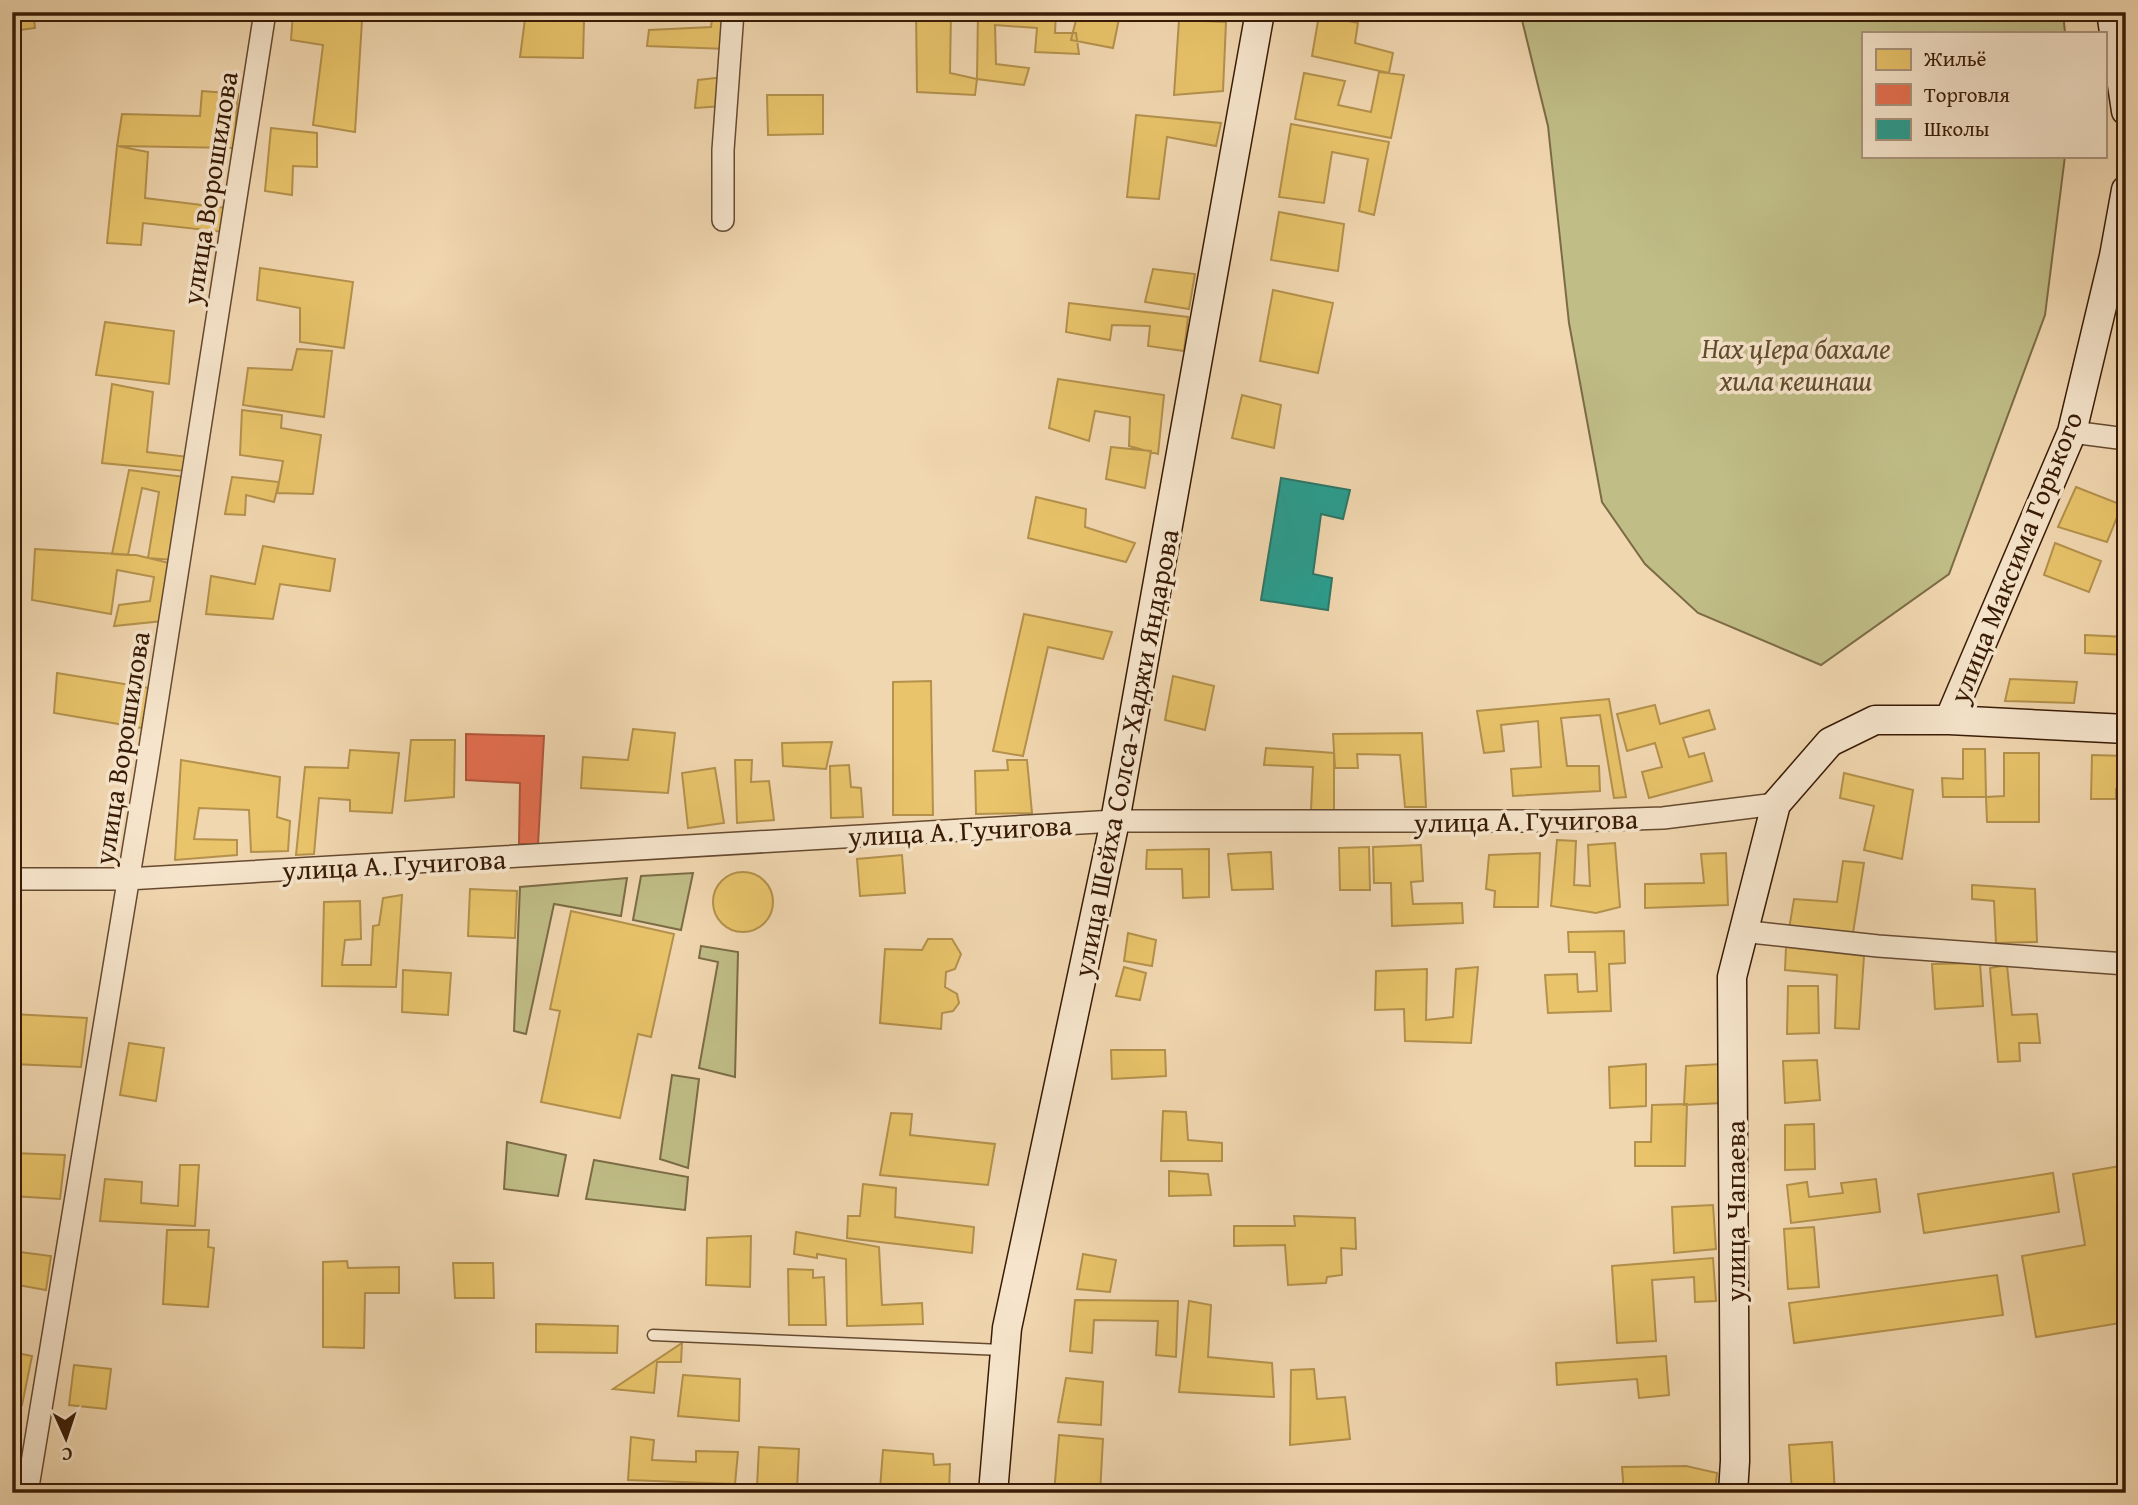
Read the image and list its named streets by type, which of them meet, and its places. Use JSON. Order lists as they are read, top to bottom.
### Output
{
  "streets": {
    "street": [
      "улица Ворошилова",
      "улица Максима Горького",
      "улица Шейха Солса-Хаджи Яндарова",
      "улица А. Гучигова",
      "улица Чапаева"
    ]
  },
  "crossings": [
    ["улица Ворошилова", "улица А. Гучигова"],
    ["улица Шейха Солса-Хаджи Яндарова", "улица А. Гучигова"],
    ["улица А. Гучигова", "улица Чапаева"]
  ],
  "parks": ["Нах цIера бахале хила кешнаш"],
  "legend": ["Жильё", "Торговля", "Школы"],
  "north": "bottom"
}
